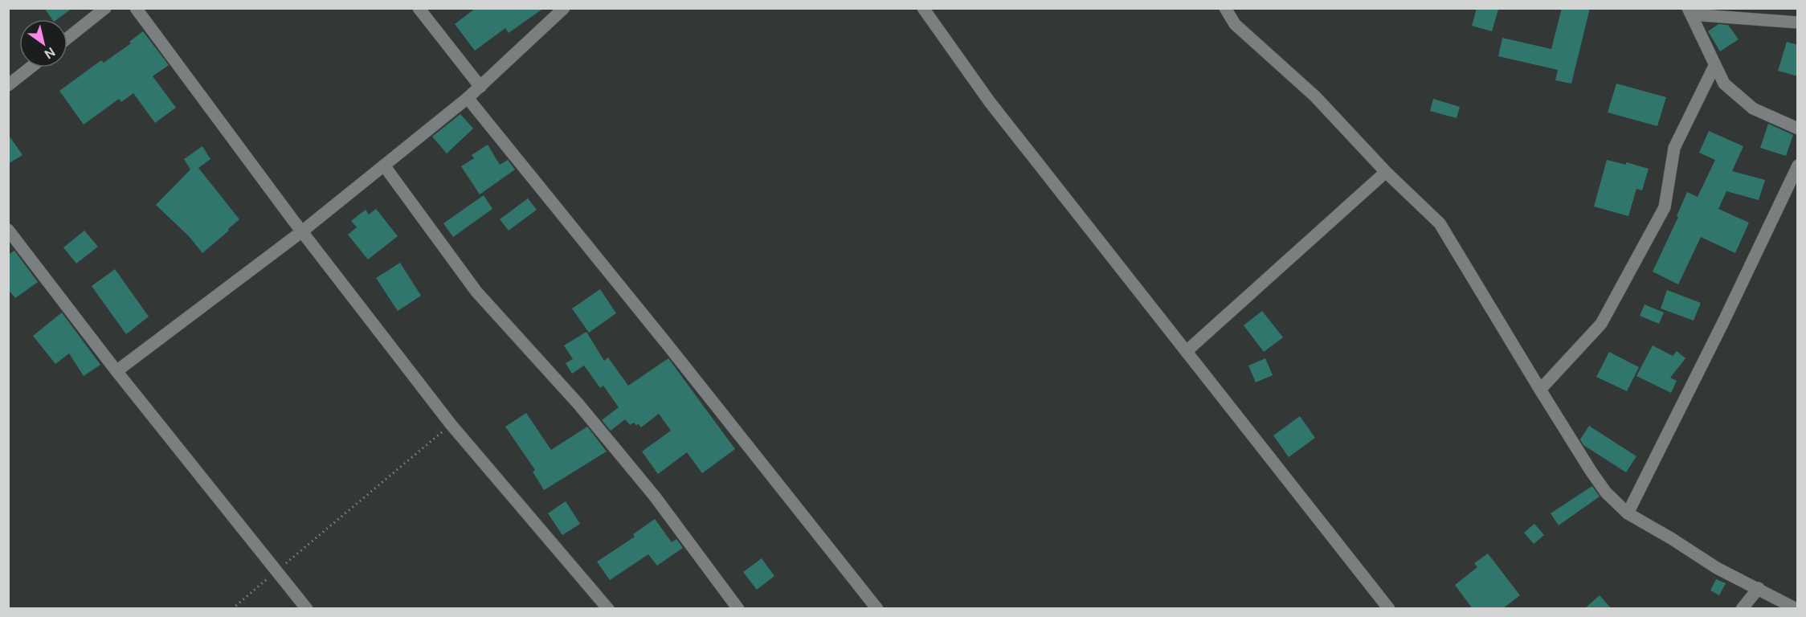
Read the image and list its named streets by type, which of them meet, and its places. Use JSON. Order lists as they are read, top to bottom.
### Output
{
  "north": "bottom right"
}
